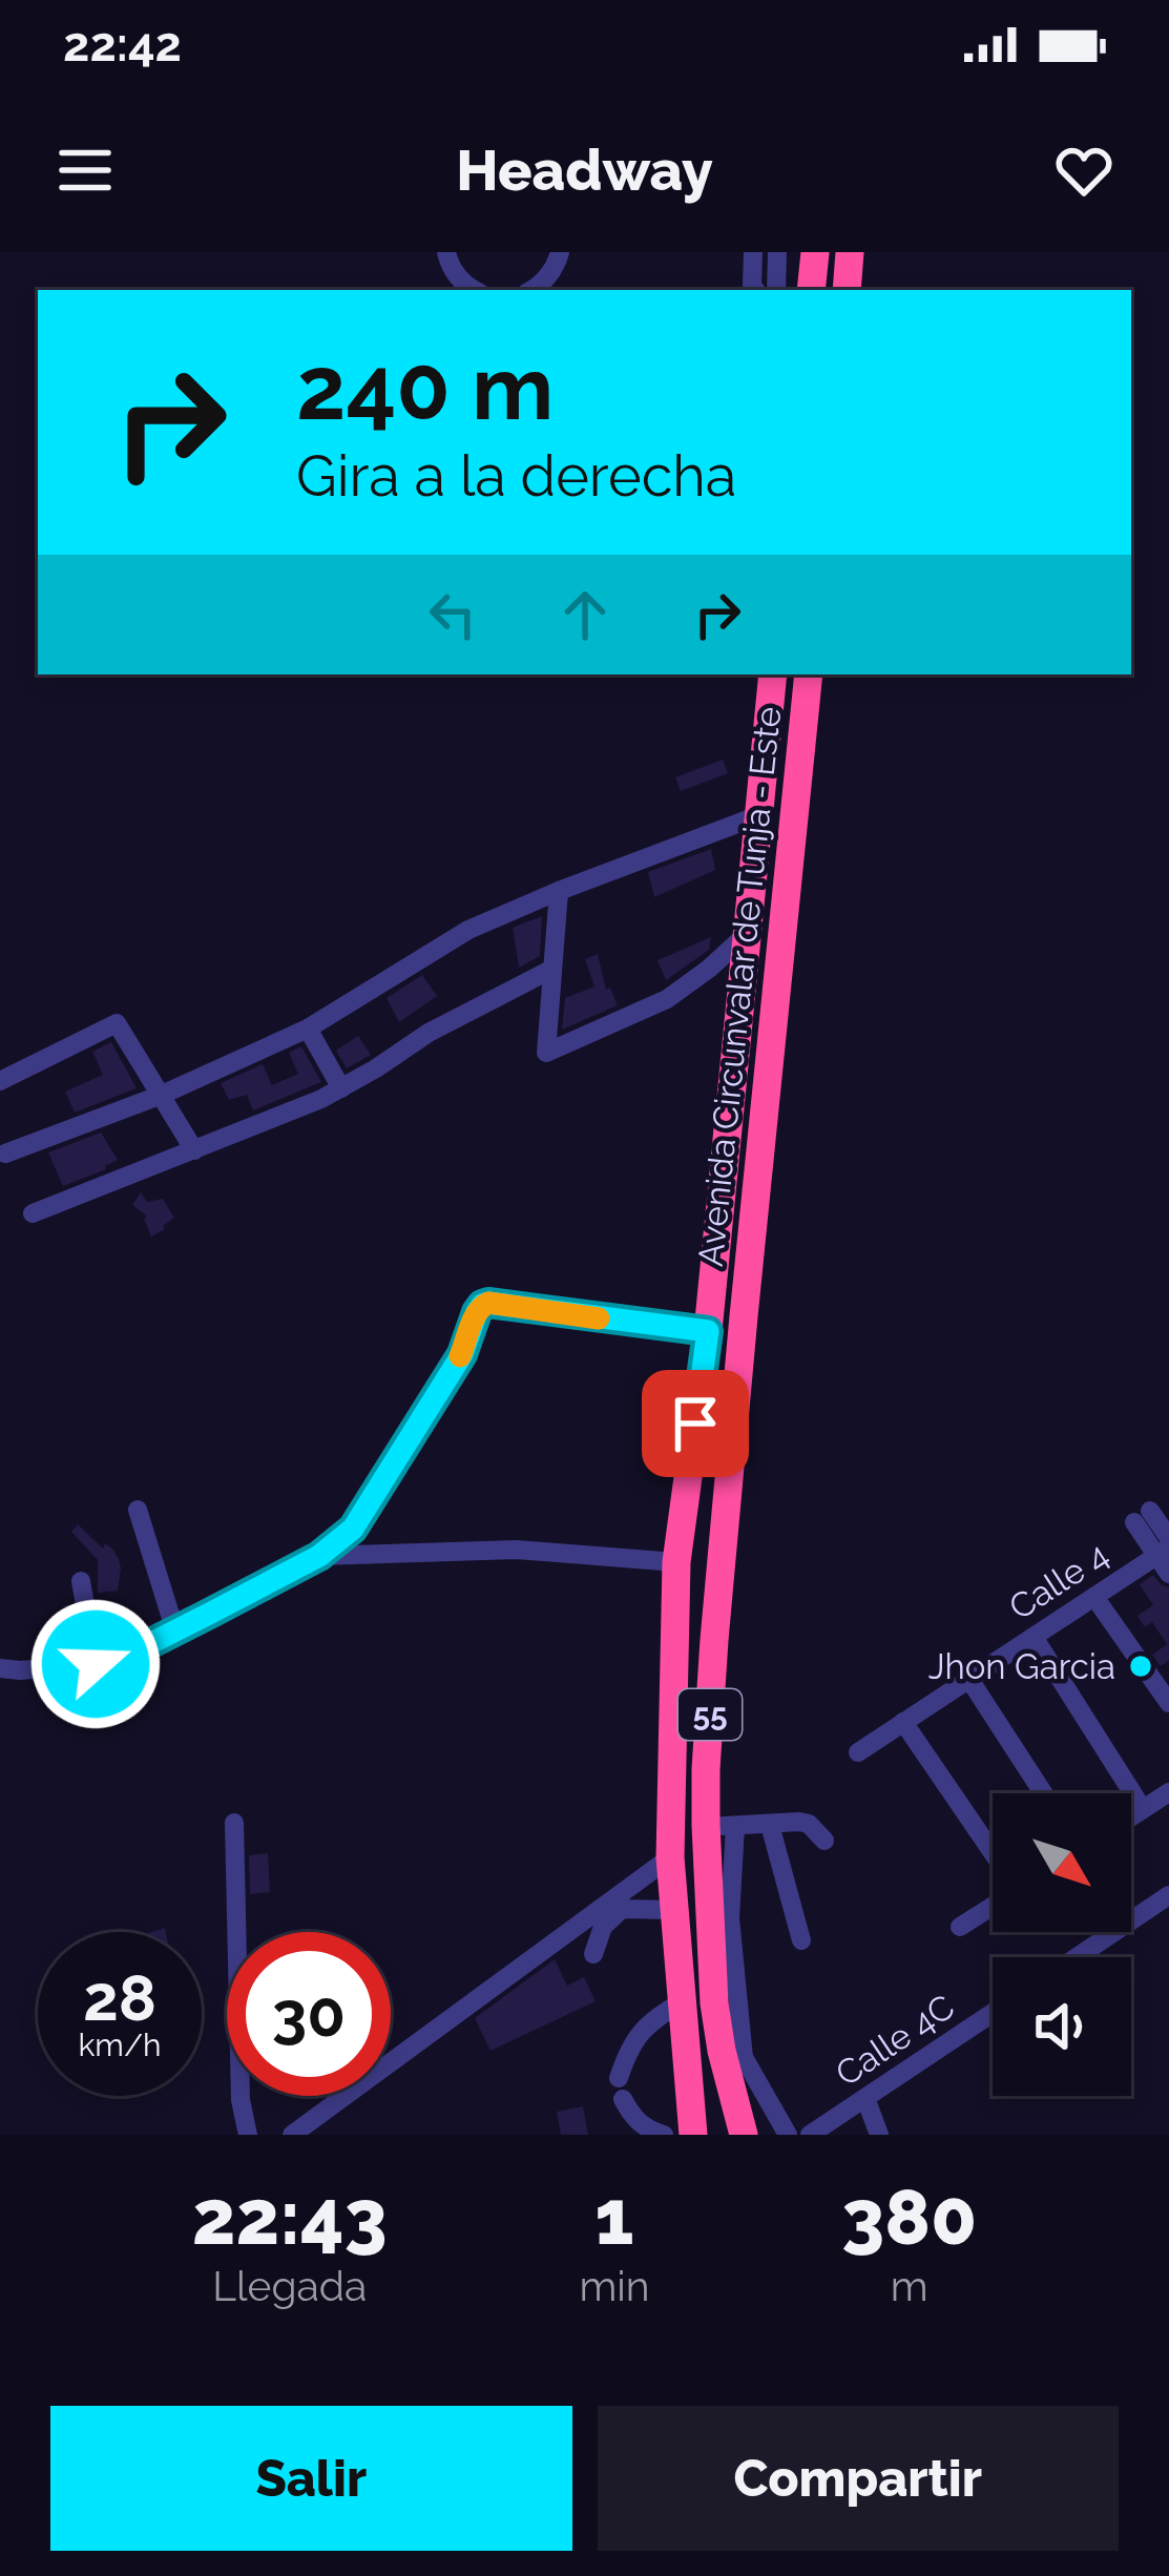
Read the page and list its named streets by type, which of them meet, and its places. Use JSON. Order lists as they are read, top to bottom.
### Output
{
  "streets": {
    "highway": ["Avenida Circunvalar de Tunja - Este", "55"],
    "street": ["Calle 4", "Calle 4C"]
  },
  "places": ["Jhon Garcia"],
  "north": "bottom right",
  "page": {
    "status": "22:42",
    "header": "Headway",
    "turn": ["240 m", "Gira a la derecha"],
    "speed": "28 km/h",
    "limit": "30",
    "eta": [
      "22:43",
      "Llegada",
      "1",
      "min",
      "380",
      "m"
    ],
    "buttons": ["Salir", "Compartir"]
  }
}
